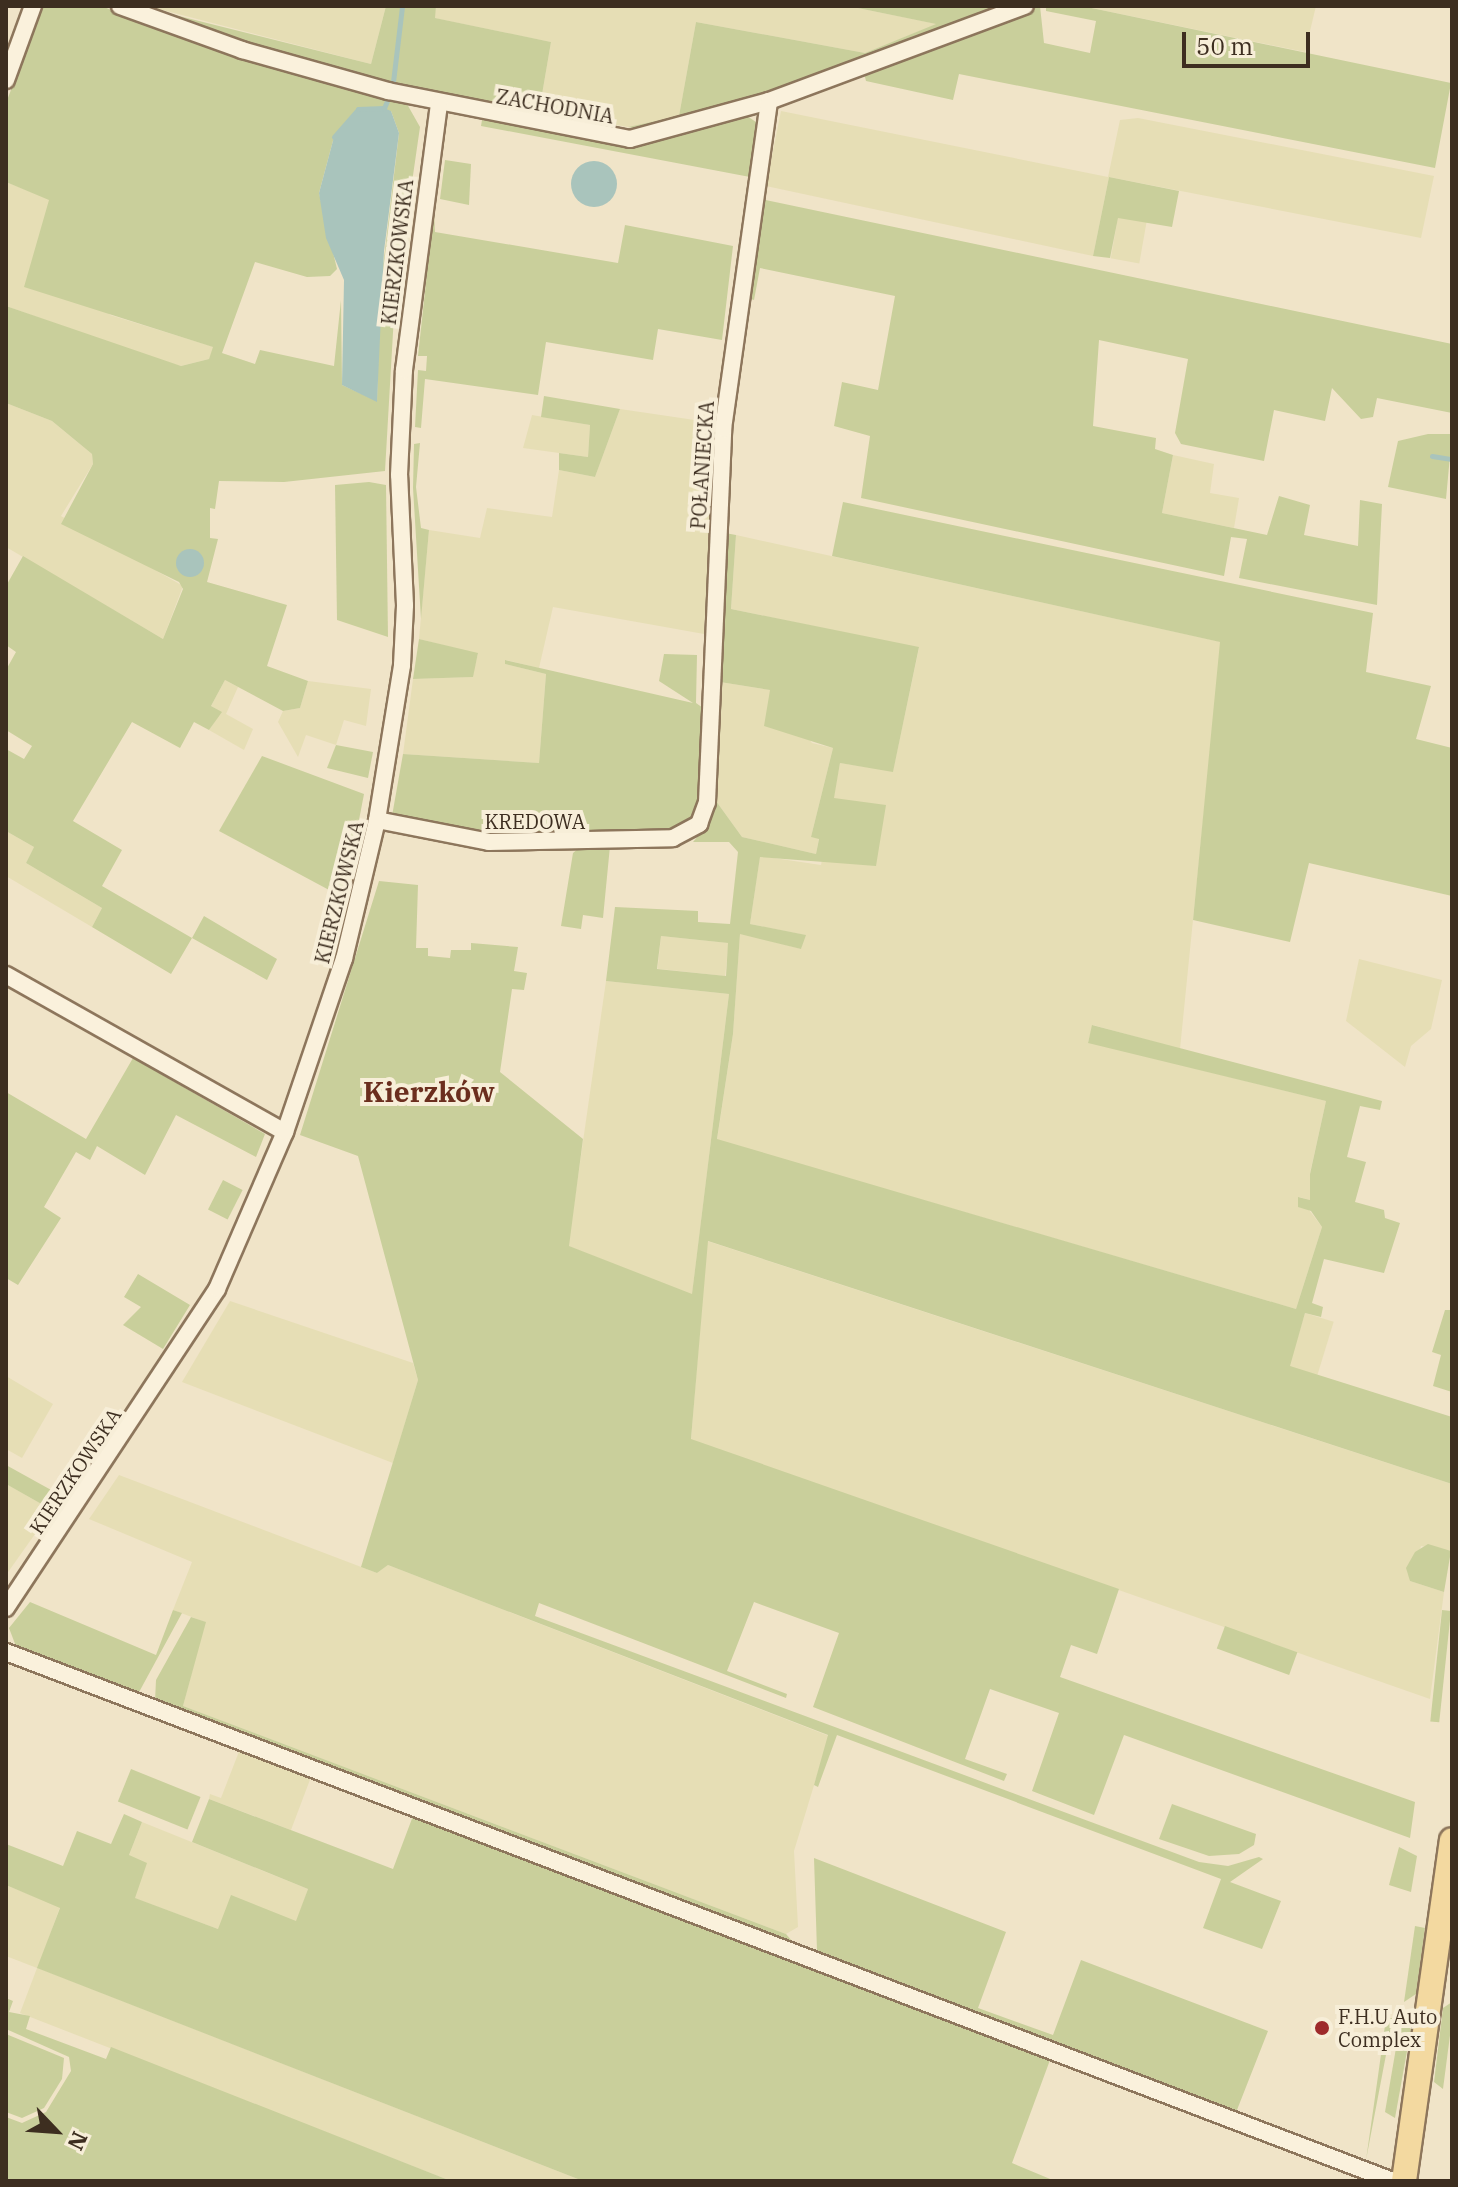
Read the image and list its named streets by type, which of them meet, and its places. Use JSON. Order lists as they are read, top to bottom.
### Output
{
  "streets": {
    "street": [
      "ZACHODNIA",
      "KIERZKOWSKA",
      "POŁANIECKA",
      "KREDOWA"
    ]
  },
  "crossings": [
    ["ZACHODNIA", "KIERZKOWSKA"],
    ["ZACHODNIA", "POŁANIECKA"],
    ["KIERZKOWSKA", "KREDOWA"],
    ["POŁANIECKA", "KREDOWA"]
  ],
  "districts": ["Kierzków"],
  "places": ["F.H.U Auto Complex"],
  "scale_bar": "50 m",
  "north": "bottom right"
}
